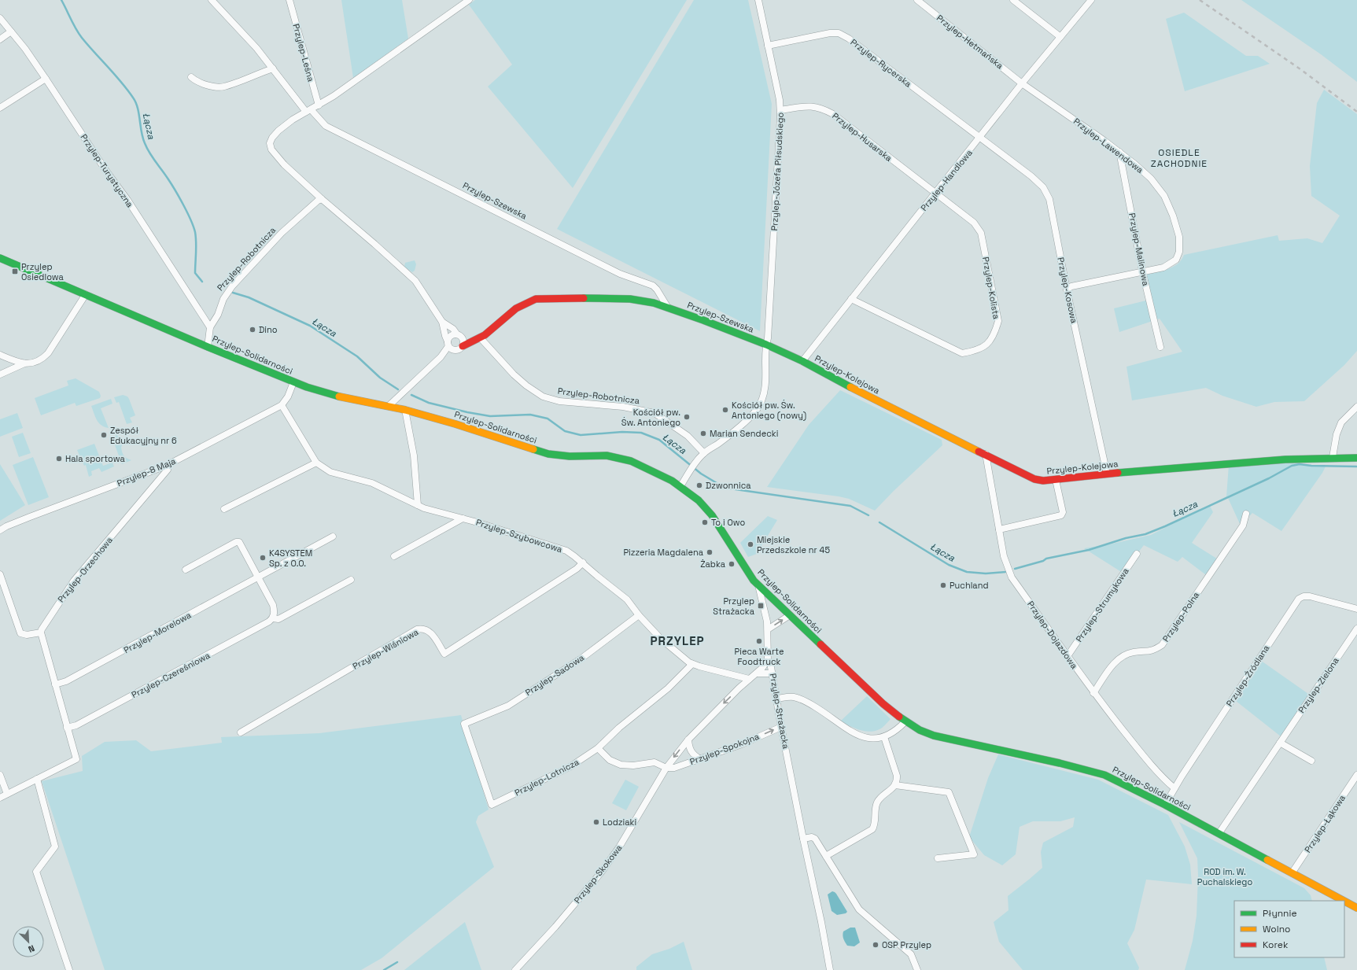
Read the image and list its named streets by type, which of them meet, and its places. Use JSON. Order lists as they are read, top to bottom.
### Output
{
  "streets": {
    "main road": ["Przylep-Szewska", "Przylep-Solidarności", "Przylep-Kolejowa"],
    "street": [
      "Przylep-Hetmańska",
      "Przylep-Leśna",
      "Przylep-Rycerska",
      "Przylep-Husarska",
      "Przylep-Lawendowa",
      "Przylep-Turystyczna",
      "Przylep-Józefa Piłsudskiego",
      "Przylep-Handlowa",
      "Przylep-Malinowa",
      "Przylep-Robotnicza",
      "Przylep-Kolista",
      "Przylep-Kosowa",
      "Przylep-8 Maja",
      "Przylep-Szybowcowa",
      "Przylep-Orzechowa",
      "Przylep-Strumykowa",
      "Przylep-Polna",
      "Przylep-Morelowa",
      "Przylep-Dojazdowa",
      "Przylep-Wiśniowa",
      "Przylep-Czereśniowa",
      "Przylep-Sadowa",
      "Przylep-Źródlana",
      "Przylep-Zielona",
      "Przylep-Strażacka",
      "Przylep-Spokojna",
      "Przylep-Lotnicza",
      "Przylep-Łąkowa",
      "Przylep-Skokowa"
    ]
  },
  "crossings": [
    ["Przylep-Hetmańska", "Przylep-Lawendowa"],
    ["Przylep-Hetmańska", "Przylep-Handlowa"],
    ["Przylep-Rycerska", "Przylep-Józefa Piłsudskiego"],
    ["Przylep-Rycerska", "Przylep-Handlowa"],
    ["Przylep-Rycerska", "Przylep-Kosowa"],
    ["Przylep-Husarska", "Przylep-Józefa Piłsudskiego"],
    ["Przylep-Husarska", "Przylep-Handlowa"],
    ["Przylep-Husarska", "Przylep-Kolista"],
    ["Przylep-Lawendowa", "Przylep-Handlowa"],
    ["Przylep-Lawendowa", "Przylep-Malinowa"],
    ["Przylep-Lawendowa", "Przylep-Kosowa"],
    ["Przylep-Turystyczna", "Przylep-Robotnicza"],
    ["Przylep-Józefa Piłsudskiego", "Przylep-Szewska"],
    ["Przylep-Józefa Piłsudskiego", "Przylep-Kolejowa"],
    ["Przylep-Handlowa", "Przylep-Kolista"],
    ["Przylep-Handlowa", "Przylep-Kosowa"],
    ["Przylep-Handlowa", "Przylep-Kolejowa"],
    ["Przylep-Szewska", "Przylep-Robotnicza"],
    ["Przylep-Szewska", "Przylep-Kolejowa"],
    ["Przylep-Robotnicza", "Przylep-Solidarności"],
    ["Przylep-Kosowa", "Przylep-Kolejowa"],
    ["Przylep-Solidarności", "Przylep-Źródlana"],
    ["Przylep-Solidarności", "Przylep-Zielona"],
    ["Przylep-Solidarności", "Przylep-Strażacka"],
    ["Przylep-Solidarności", "Przylep-Łąkowa"],
    ["Przylep-Kolejowa", "Przylep-Dojazdowa"],
    ["Przylep-8 Maja", "Przylep-Orzechowa"],
    ["Przylep-Szybowcowa", "Przylep-Wiśniowa"],
    ["Przylep-Szybowcowa", "Przylep-Sadowa"],
    ["Przylep-Szybowcowa", "Przylep-Lotnicza"],
    ["Przylep-Szybowcowa", "Przylep-Skokowa"],
    ["Przylep-Strumykowa", "Przylep-Dojazdowa"],
    ["Przylep-Polna", "Przylep-Dojazdowa"],
    ["Przylep-Dojazdowa", "Przylep-Źródlana"],
    ["Przylep-Sadowa", "Przylep-Lotnicza"],
    ["Przylep-Strażacka", "Przylep-Spokojna"],
    ["Przylep-Strażacka", "Przylep-Skokowa"],
    ["Przylep-Spokojna", "Przylep-Skokowa"]
  ],
  "one_way": ["Przylep-Spokojna"],
  "districts": ["OSIEDLE ZACHODNIE", "PRZYLEP"],
  "water": ["Łącza"],
  "parks": ["ROD im. W. Puchalskiego"],
  "places": {
    "transit": ["Przylep Osiedlowa", "Przylep Strażacka"],
    "other": [
      "Dino",
      "Kościół pw. Św. Antoniego (nowy)",
      "Kościół pw. Św. Antoniego",
      "Marian Sendecki",
      "Zespół Edukacyjny nr 6",
      "Hala sportowa",
      "Dzwonnica",
      "To i Owo",
      "Miejskie Przedszkole nr 45",
      "Pizzeria Magdalena",
      "K4SYSTEM Sp. z O.O.",
      "Żabka",
      "Puchland",
      "Pieca Warte Foodtruck",
      "Lodziaki",
      "OSP Przylep"
    ]
  },
  "legend": ["Płynnie", "Wolno", "Korek"],
  "north": "bottom right"
}
